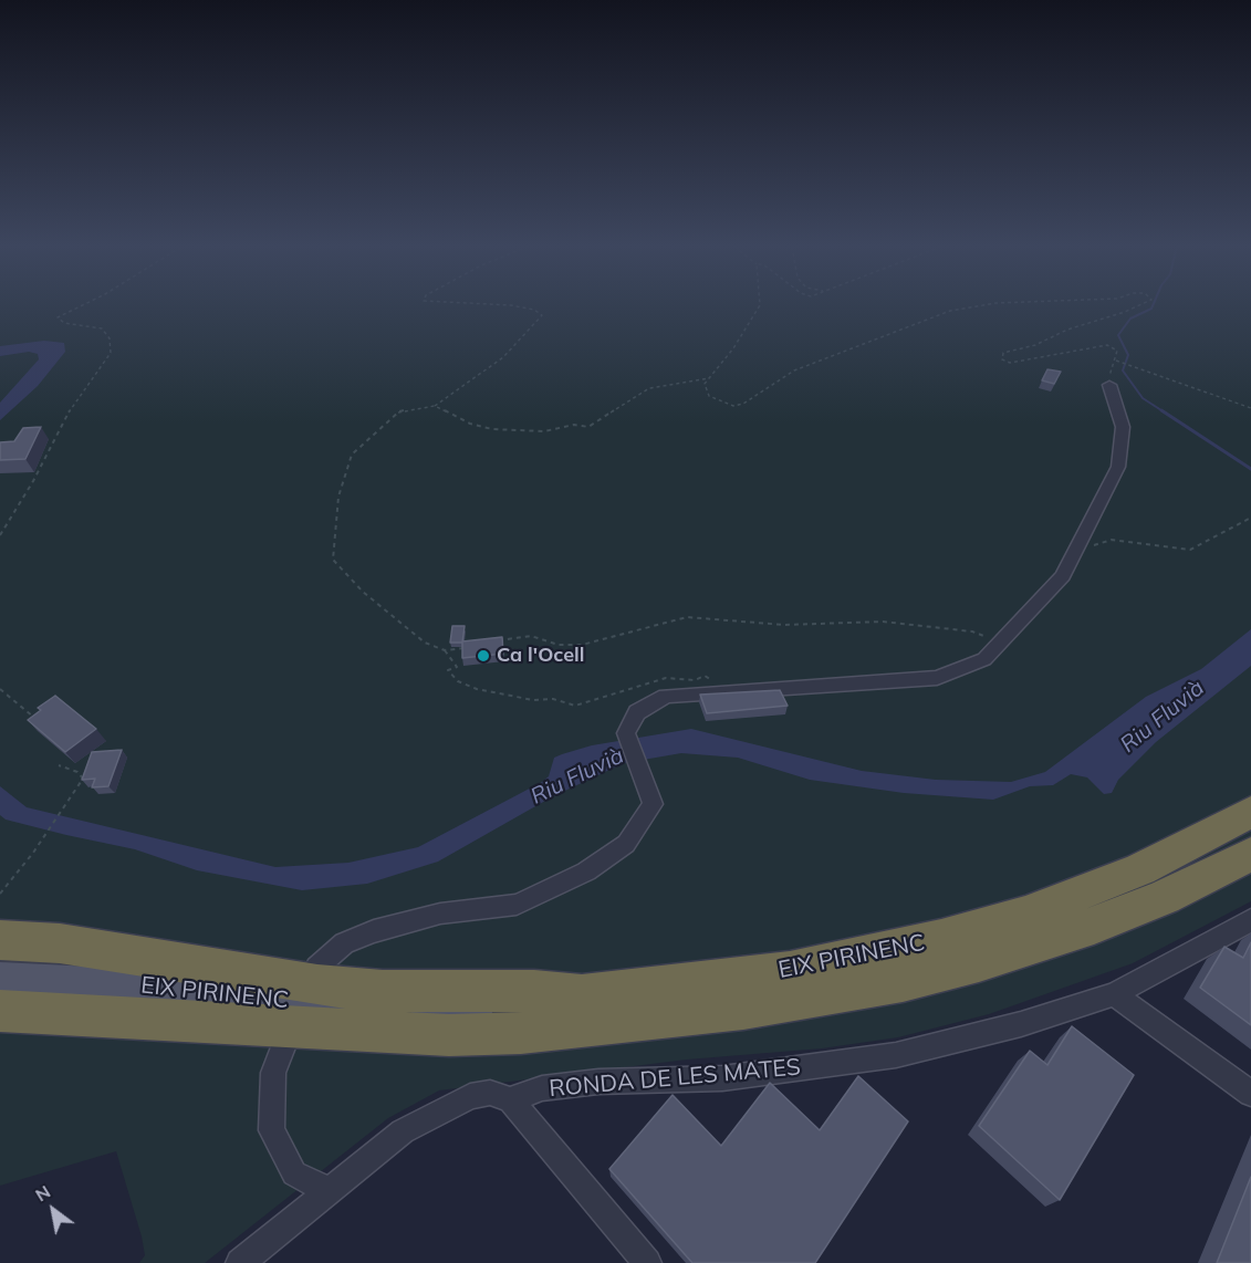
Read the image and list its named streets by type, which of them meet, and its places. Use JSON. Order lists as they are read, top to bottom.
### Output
{
  "streets": {
    "highway": ["EIX PIRINENC"],
    "street": ["RONDA DE LES MATES"]
  },
  "water": ["Riu Fluvià"],
  "places": ["Ca l'Ocell"],
  "north": "top left"
}
